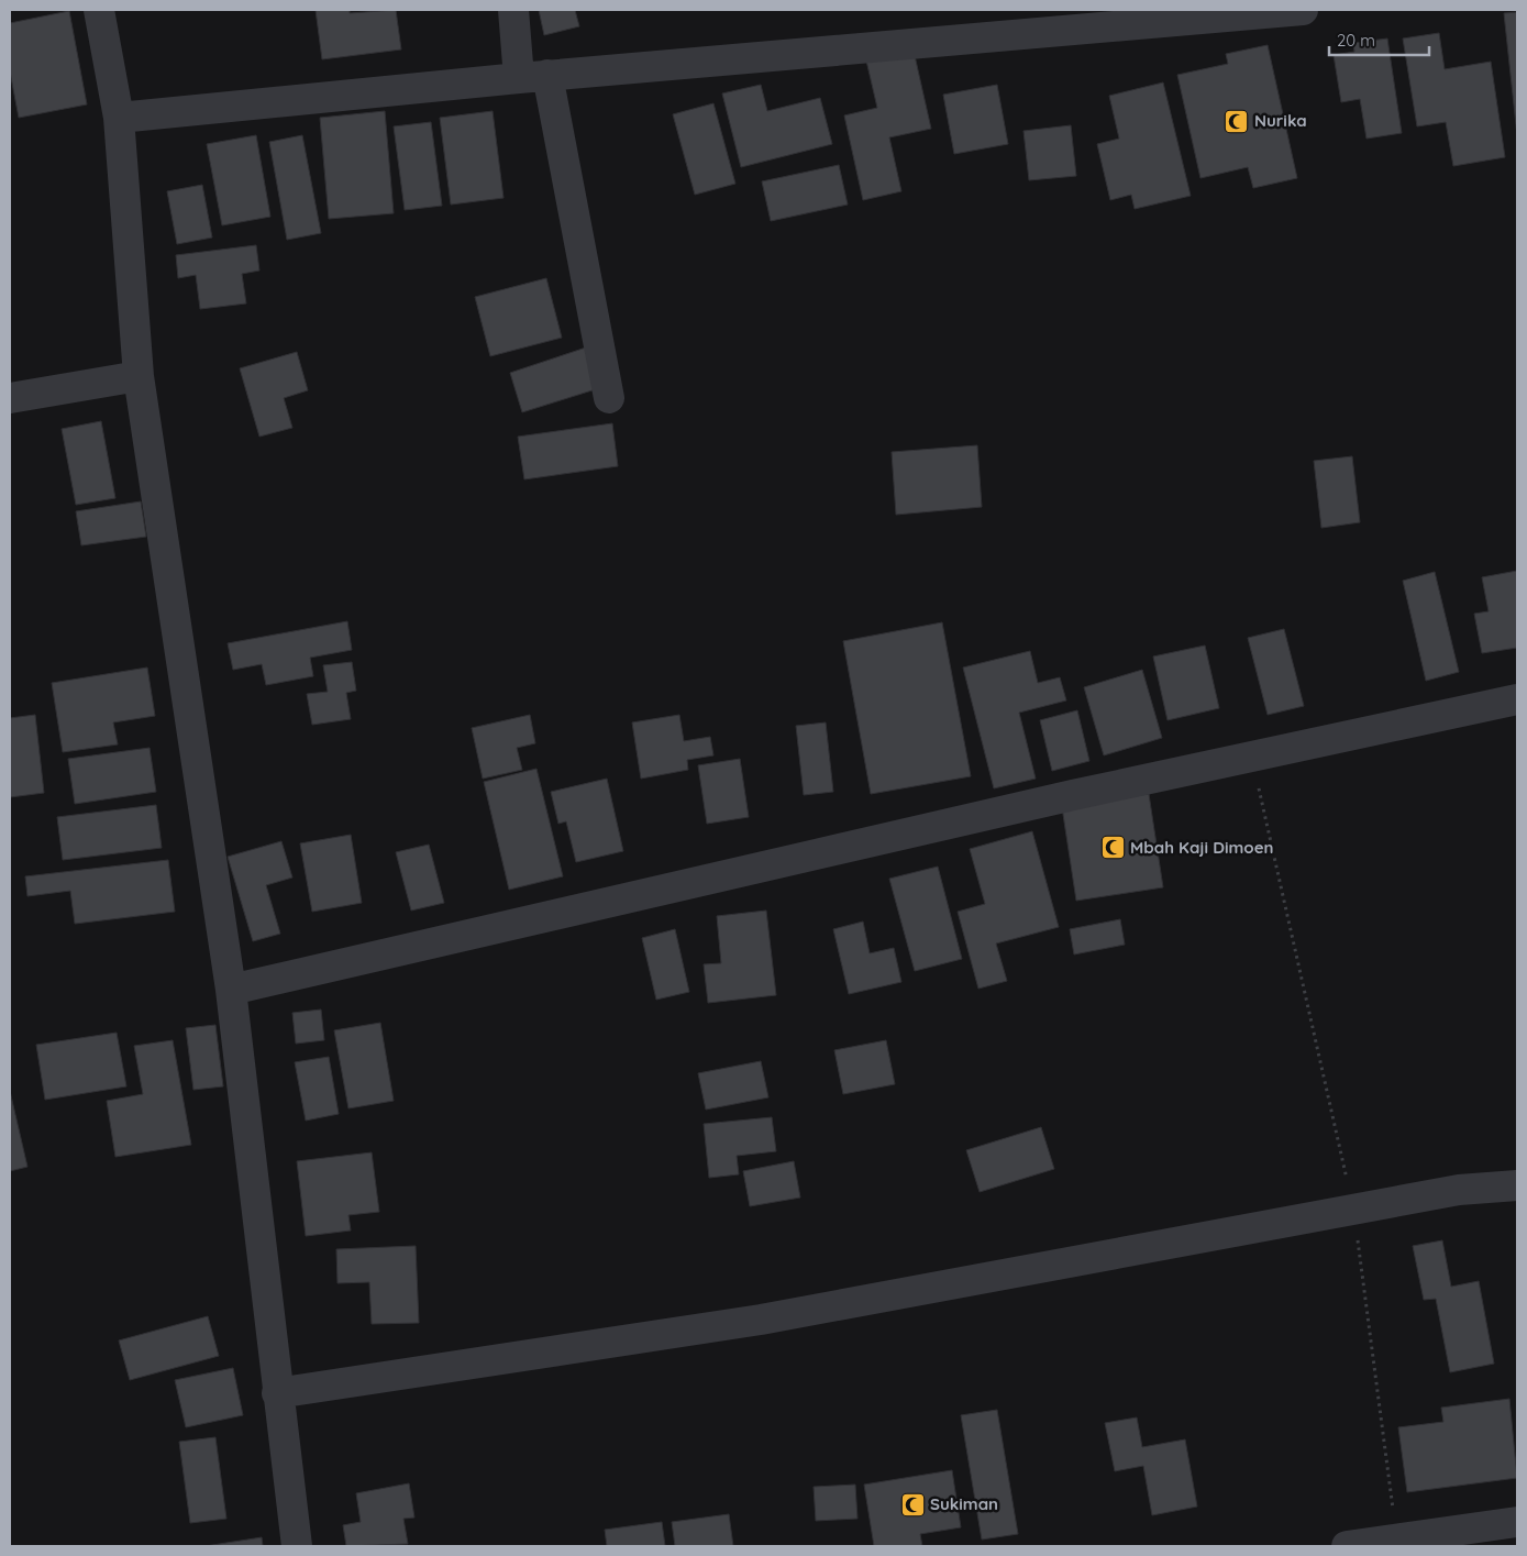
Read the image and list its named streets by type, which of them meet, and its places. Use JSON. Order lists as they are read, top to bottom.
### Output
{
  "places": {
    "mosque": ["Nurika", "Mbah Kaji Dimoen", "Sukiman"]
  },
  "scale_bar": "20 m"
}
